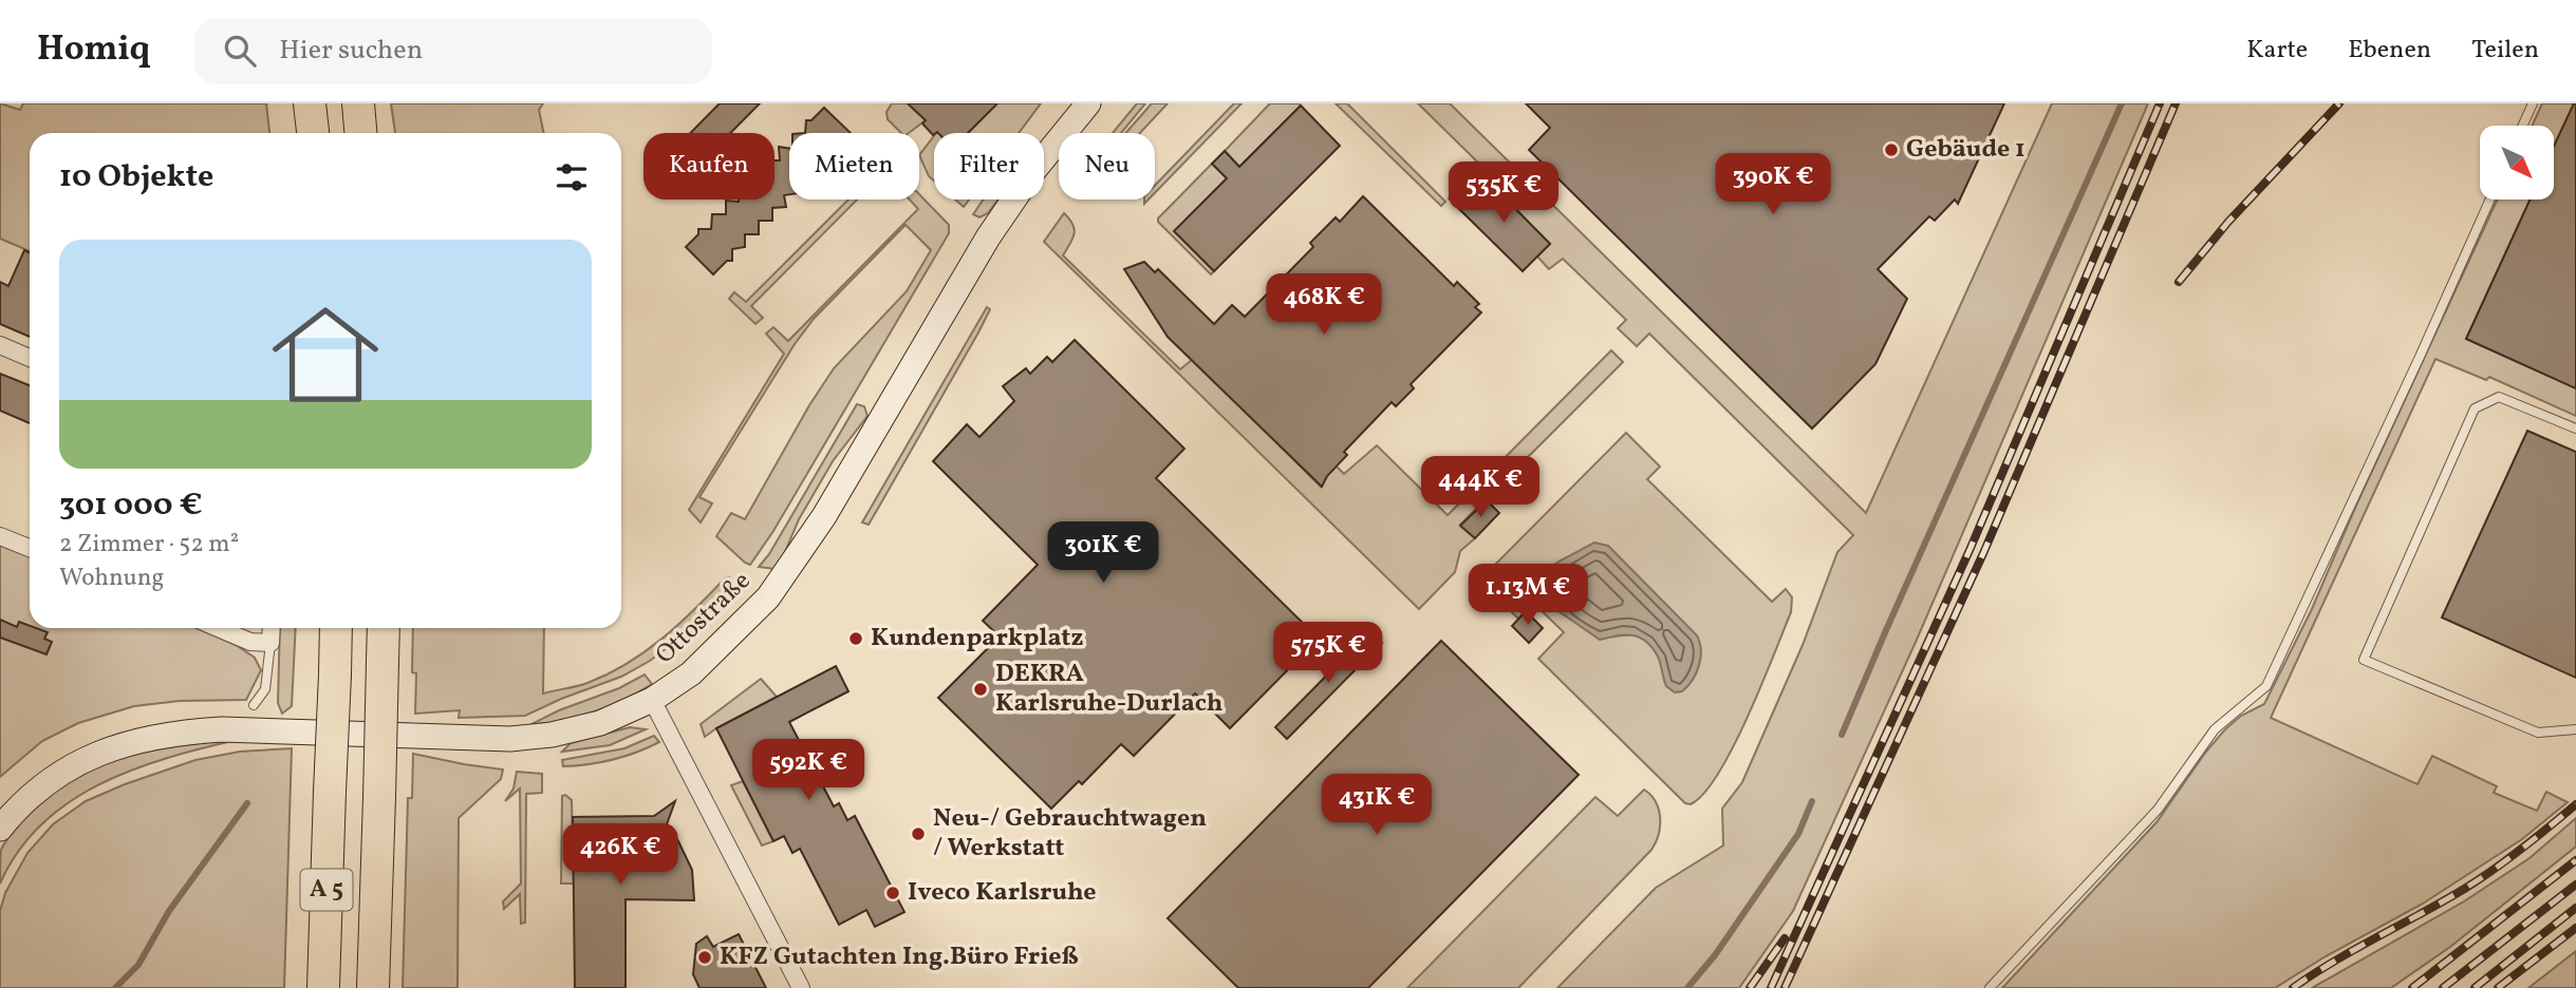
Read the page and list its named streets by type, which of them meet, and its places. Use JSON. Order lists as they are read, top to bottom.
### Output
{
  "streets": {
    "highway": ["A 5"],
    "main road": ["Ottostraße"]
  },
  "places": [
    "Gebäude 1",
    "Kundenparkplatz",
    "DEKRA Karlsruhe-Durlach",
    "Neu-/ Gebrauchtwagen / Werkstatt",
    "Iveco Karlsruhe",
    "KFZ Gutachten Ing.Büro Frieß"
  ],
  "north": "bottom right",
  "page": {
    "header": "Homiq",
    "search": "Hier suchen",
    "nav": ["Karte", "Ebenen", "Teilen"],
    "chip": [
      "Kaufen",
      "Mieten",
      "Filter",
      "Neu"
    ],
    "heading": "10 Objekte",
    "price": [
      "390K €",
      "535K €",
      "468K €",
      "444K €",
      "301K €",
      "1.13M €",
      "575K €",
      "592K €",
      "431K €",
      "426K €"
    ],
    "list": [
      {
        "name": "301 000 €",
        "note": "2 Zimmer · 52 m² · Wohnung"
      }
    ]
  }
}
